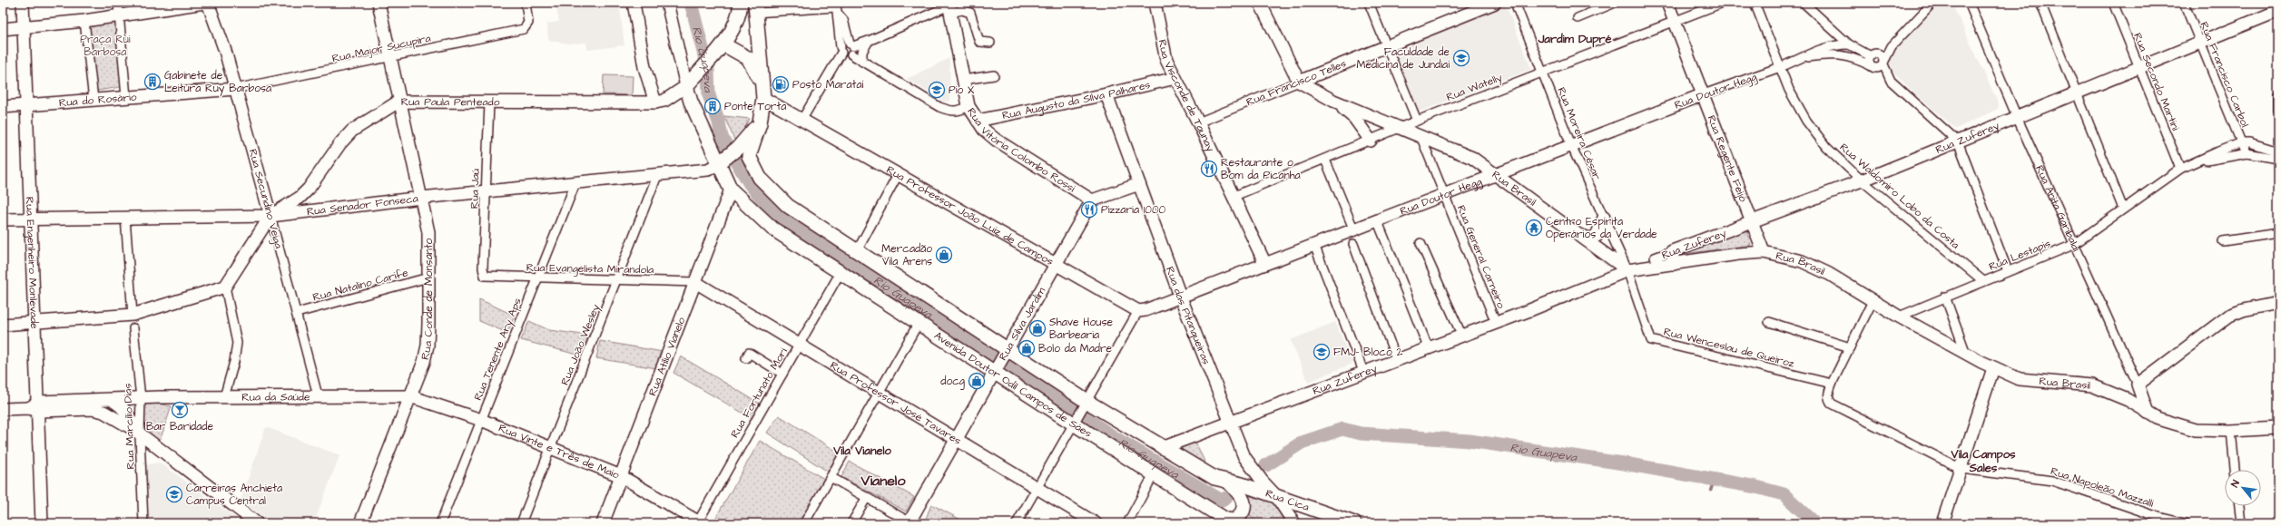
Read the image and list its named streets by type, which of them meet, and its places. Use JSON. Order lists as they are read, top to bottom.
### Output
{
  "streets": {
    "main road": ["Avenida Doutor Odil Campos de Sáes", "Rua Cica"],
    "street": [
      "Rua Major Sucupira",
      "Rua Francisco Carbol",
      "Rua Secondo Martini",
      "Rua Francisco Telles",
      "Rua Watelly",
      "Rua Doutor Hegg",
      "Rua Visconde de Taunay",
      "Rua do Rosário",
      "Rua Augusto da SIlva Palhares",
      "Rua Paula Penteado",
      "Rua Moreira César",
      "Rua Zuferey",
      "Rua Vitória Colombo Rossi",
      "Rua Regente Feijó",
      "Rua Brasil",
      "Rua Jaú",
      "Rua Waldomiro Lobo da Costa",
      "Rua Secundino Veiga",
      "Rua Senador Fonseca",
      "Rua Anita Garibaldi",
      "Rua Professor João Luiz de Campos",
      "Rua Lestapis",
      "Rua General Carneiro",
      "Rua Engenheiro Monlevade",
      "Rua Evangelista Mirandola",
      "Rua Natalino Carife",
      "Rua Conde de Monsanto",
      "Rua das Pitangueiras",
      "Rua Silva Jardim",
      "Rua João Wesley",
      "Rua Wenceslau de Queiroz",
      "Rua Tenente Ary Aps",
      "Rua Atílio Vianelo",
      "Rua Fortunato Mori",
      "Rua da Saúde",
      "Rua Professor José Tavares",
      "Rua Marcílio Dias",
      "Rua Vinte e Três de Maio",
      "Rua Napoleão Mazzalli"
    ]
  },
  "crossings": [
    ["Rua Major Sucupira", "Rua do Rosário"],
    ["Rua Major Sucupira", "Rua Secundino Veiga"],
    ["Rua Major Sucupira", "Rua Conde de Monsanto"],
    ["Rua Francisco Carbol", "Rua Zuferey"],
    ["Rua Francisco Carbol", "Rua Lestapis"],
    ["Rua Secondo Martini", "Rua Zuferey"],
    ["Rua Secondo Martini", "Rua Lestapis"],
    ["Rua Francisco Telles", "Rua Visconde de Taunay"],
    ["Rua Watelly", "Rua Visconde de Taunay"],
    ["Rua Watelly", "Rua Moreira César"],
    ["Rua Watelly", "Rua Regente Feijó"],
    ["Rua Watelly", "Rua Brasil"],
    ["Rua Doutor Hegg", "Rua Visconde de Taunay"],
    ["Rua Doutor Hegg", "Rua Moreira César"],
    ["Rua Doutor Hegg", "Rua Regente Feijó"],
    ["Rua Doutor Hegg", "Rua Brasil"],
    ["Rua Doutor Hegg", "Rua Waldomiro Lobo da Costa"],
    ["Rua Doutor Hegg", "Rua General Carneiro"],
    ["Rua Doutor Hegg", "Rua das Pitangueiras"],
    ["Rua Visconde de Taunay", "Rua Augusto da SIlva Palhares"],
    ["Rua do Rosário", "Rua Secundino Veiga"],
    ["Rua do Rosário", "Rua Engenheiro Monlevade"],
    ["Rua Augusto da SIlva Palhares", "Rua Vitória Colombo Rossi"],
    ["Rua Augusto da SIlva Palhares", "Rua das Pitangueiras"],
    ["Rua Paula Penteado", "Rua Jaú"],
    ["Rua Paula Penteado", "Rua Secundino Veiga"],
    ["Rua Paula Penteado", "Rua Senador Fonseca"],
    ["Rua Paula Penteado", "Rua Conde de Monsanto"],
    ["Rua Paula Penteado", "Avenida Doutor Odil Campos de Sáes"],
    ["Rua Moreira César", "Rua Zuferey"],
    ["Rua Moreira César", "Rua Brasil"],
    ["Rua Moreira César", "Rua Wenceslau de Queiroz"],
    ["Rua Zuferey", "Rua Regente Feijó"],
    ["Rua Zuferey", "Rua Brasil"],
    ["Rua Zuferey", "Rua Waldomiro Lobo da Costa"],
    ["Rua Zuferey", "Rua Anita Garibaldi"],
    ["Rua Zuferey", "Rua General Carneiro"],
    ["Rua Zuferey", "Rua das Pitangueiras"],
    ["Rua Zuferey", "Rua Wenceslau de Queiroz"],
    ["Rua Zuferey", "Avenida Doutor Odil Campos de Sáes"],
    ["Rua Vitória Colombo Rossi", "Rua Silva Jardim"],
    ["Rua Regente Feijó", "Rua Brasil"],
    ["Rua Brasil", "Rua Anita Garibaldi"],
    ["Rua Brasil", "Rua Lestapis"],
    ["Rua Brasil", "Rua General Carneiro"],
    ["Rua Brasil", "Rua Wenceslau de Queiroz"],
    ["Rua Jaú", "Rua Senador Fonseca"],
    ["Rua Jaú", "Rua Evangelista Mirandola"],
    ["Rua Waldomiro Lobo da Costa", "Rua Lestapis"],
    ["Rua Secundino Veiga", "Rua Senador Fonseca"],
    ["Rua Secundino Veiga", "Rua Natalino Carife"],
    ["Rua Secundino Veiga", "Rua da Saúde"],
    ["Rua Senador Fonseca", "Rua Engenheiro Monlevade"],
    ["Rua Senador Fonseca", "Rua Conde de Monsanto"],
    ["Rua Senador Fonseca", "Rua João Wesley"],
    ["Rua Senador Fonseca", "Rua Tenente Ary Aps"],
    ["Rua Senador Fonseca", "Avenida Doutor Odil Campos de Sáes"],
    ["Rua Anita Garibaldi", "Rua Lestapis"],
    ["Rua Professor João Luiz de Campos", "Rua Silva Jardim"],
    ["Rua Professor João Luiz de Campos", "Avenida Doutor Odil Campos de Sáes"],
    ["Rua Engenheiro Monlevade", "Rua da Saúde"],
    ["Rua Evangelista Mirandola", "Rua João Wesley"],
    ["Rua Evangelista Mirandola", "Rua Tenente Ary Aps"],
    ["Rua Evangelista Mirandola", "Rua Atílio Vianelo"],
    ["Rua Evangelista Mirandola", "Rua Professor José Tavares"],
    ["Rua Natalino Carife", "Rua Conde de Monsanto"],
    ["Rua Conde de Monsanto", "Rua da Saúde"],
    ["Rua Conde de Monsanto", "Rua Vinte e Três de Maio"],
    ["Rua das Pitangueiras", "Rua Cica"],
    ["Rua Silva Jardim", "Avenida Doutor Odil Campos de Sáes"],
    ["Rua Silva Jardim", "Rua Professor José Tavares"],
    ["Rua João Wesley", "Rua Vinte e Três de Maio"],
    ["Rua Wenceslau de Queiroz", "Rua Napoleão Mazzalli"],
    ["Rua Tenente Ary Aps", "Rua Vinte e Três de Maio"],
    ["Rua Atílio Vianelo", "Avenida Doutor Odil Campos de Sáes"],
    ["Rua Atílio Vianelo", "Rua Professor José Tavares"],
    ["Rua Atílio Vianelo", "Rua Vinte e Três de Maio"],
    ["Avenida Doutor Odil Campos de Sáes", "Rua Fortunato Mori"],
    ["Avenida Doutor Odil Campos de Sáes", "Rua Cica"],
    ["Rua Fortunato Mori", "Rua Professor José Tavares"],
    ["Rua Fortunato Mori", "Rua Vinte e Três de Maio"],
    ["Rua da Saúde", "Rua Marcílio Dias"],
    ["Rua da Saúde", "Rua Vinte e Três de Maio"]
  ],
  "districts": [
    "Jardim Dupré",
    "Vila Vianelo",
    "Vila Campos Sales",
    "Vianelo"
  ],
  "water": ["Rio Guapeva"],
  "parks": ["Praça Rui Barbosa"],
  "places": {
    "school or university": [
      "Faculdade de Medicina de Jundiaí",
      "Pio X",
      "FMJ- Bloco 2",
      "Carreiras Anchieta Campus Central"
    ],
    "building": ["Gabinete de Leitura Ruy Barbosa", "Ponte Torta"],
    "fuel station": ["Posto Marataí"],
    "restaurant": ["Restaurante o Bom da Picanha", "Pizzaria 1000"],
    "temple": ["Centro Espírita Operários da Verdade"],
    "shop": [
      "Mercadão Vila Arens",
      "Shave House Barbearia",
      "Bolo da Madre",
      "docg"
    ],
    "bar": ["Bar Baridade"]
  },
  "north": "top left"
}
